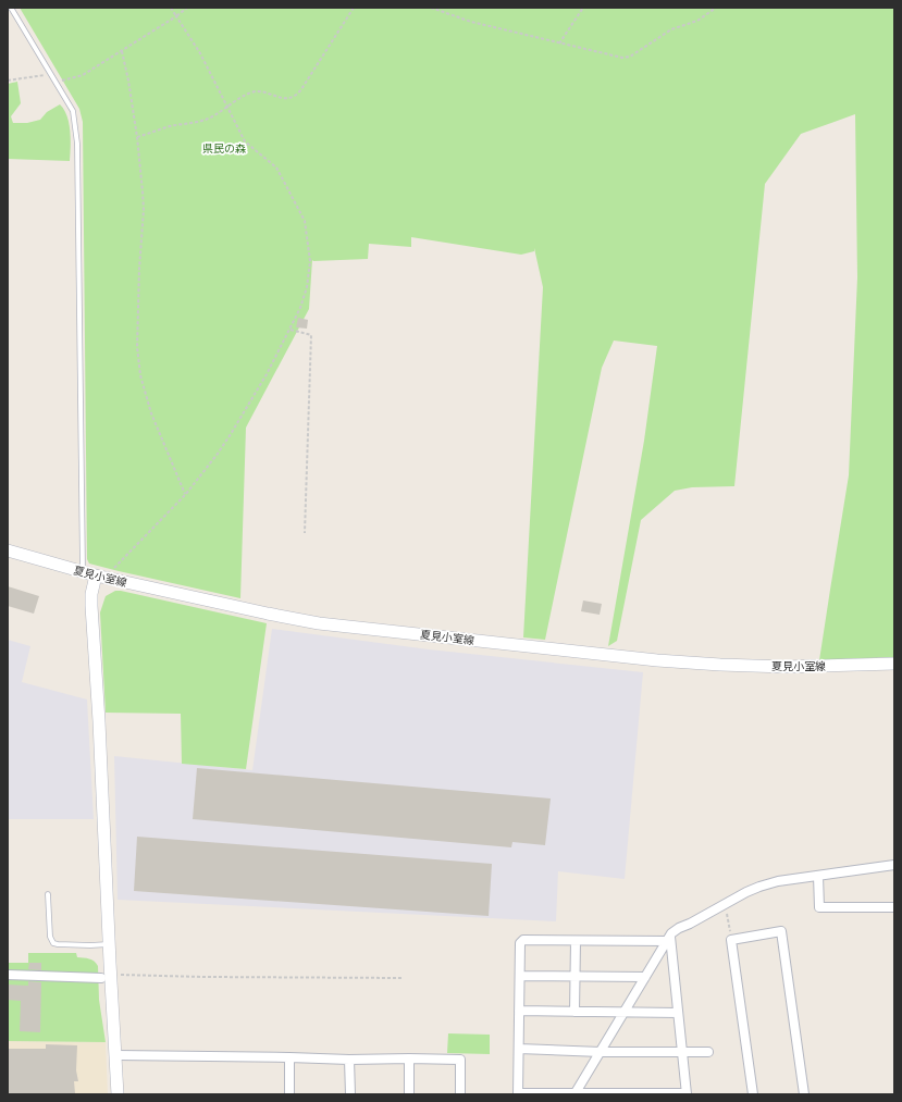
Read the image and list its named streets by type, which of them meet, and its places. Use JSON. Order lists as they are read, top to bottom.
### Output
{
  "streets": {
    "main road": ["夏見小室線"]
  },
  "parks": ["県民の森"]
}
